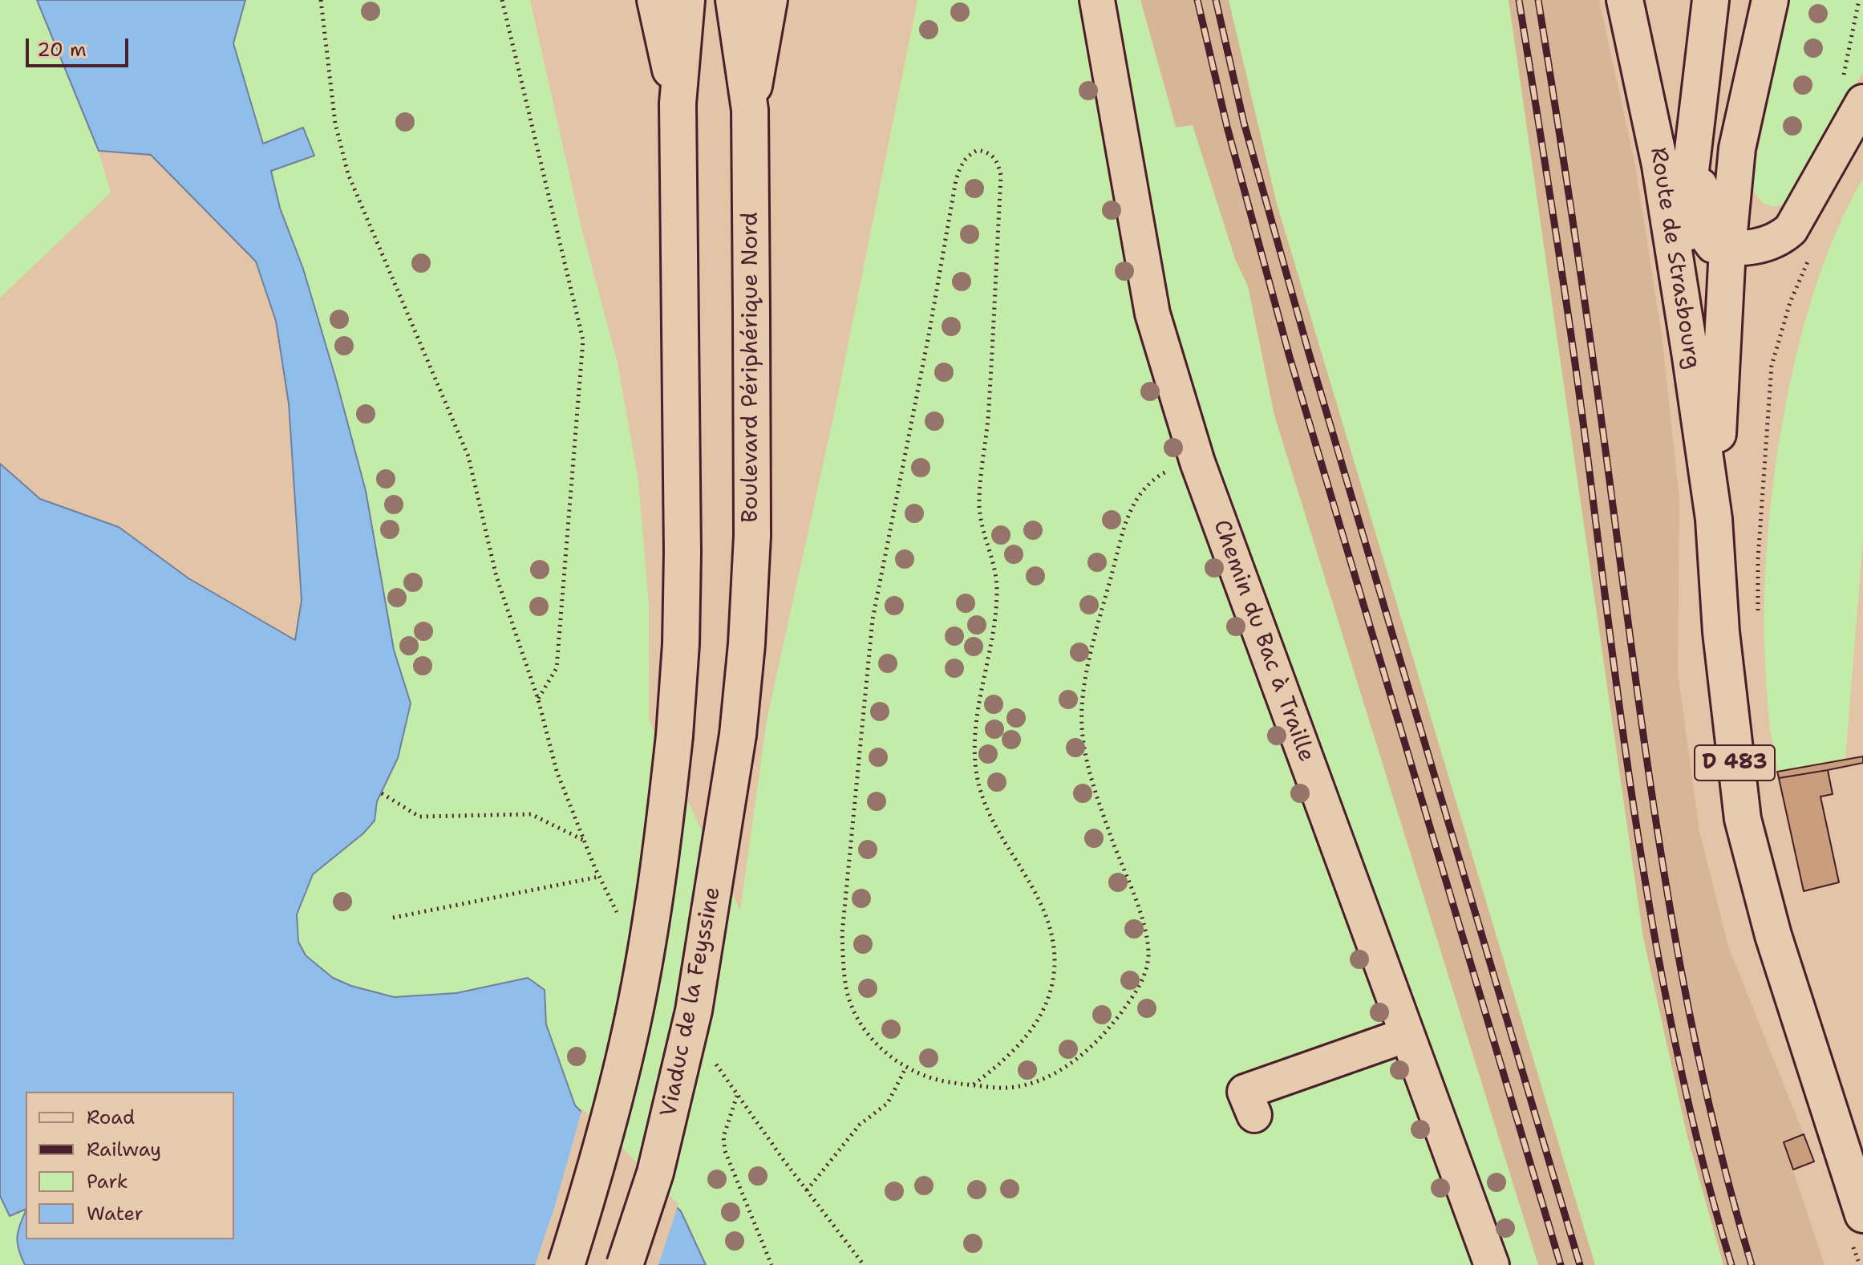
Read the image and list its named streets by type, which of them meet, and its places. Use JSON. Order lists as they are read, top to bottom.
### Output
{
  "streets": {
    "main road": [
      "Route de Strasbourg",
      "Boulevard Périphérique Nord",
      "D 483",
      "Viaduc de la Feyssine"
    ],
    "street": ["Chemin du Bac à Traille"]
  },
  "crossings": [
    ["Boulevard Périphérique Nord", "Viaduc de la Feyssine"]
  ],
  "legend": [
    "Road",
    "Railway",
    "Park",
    "Water"
  ],
  "scale_bar": "20 m"
}
